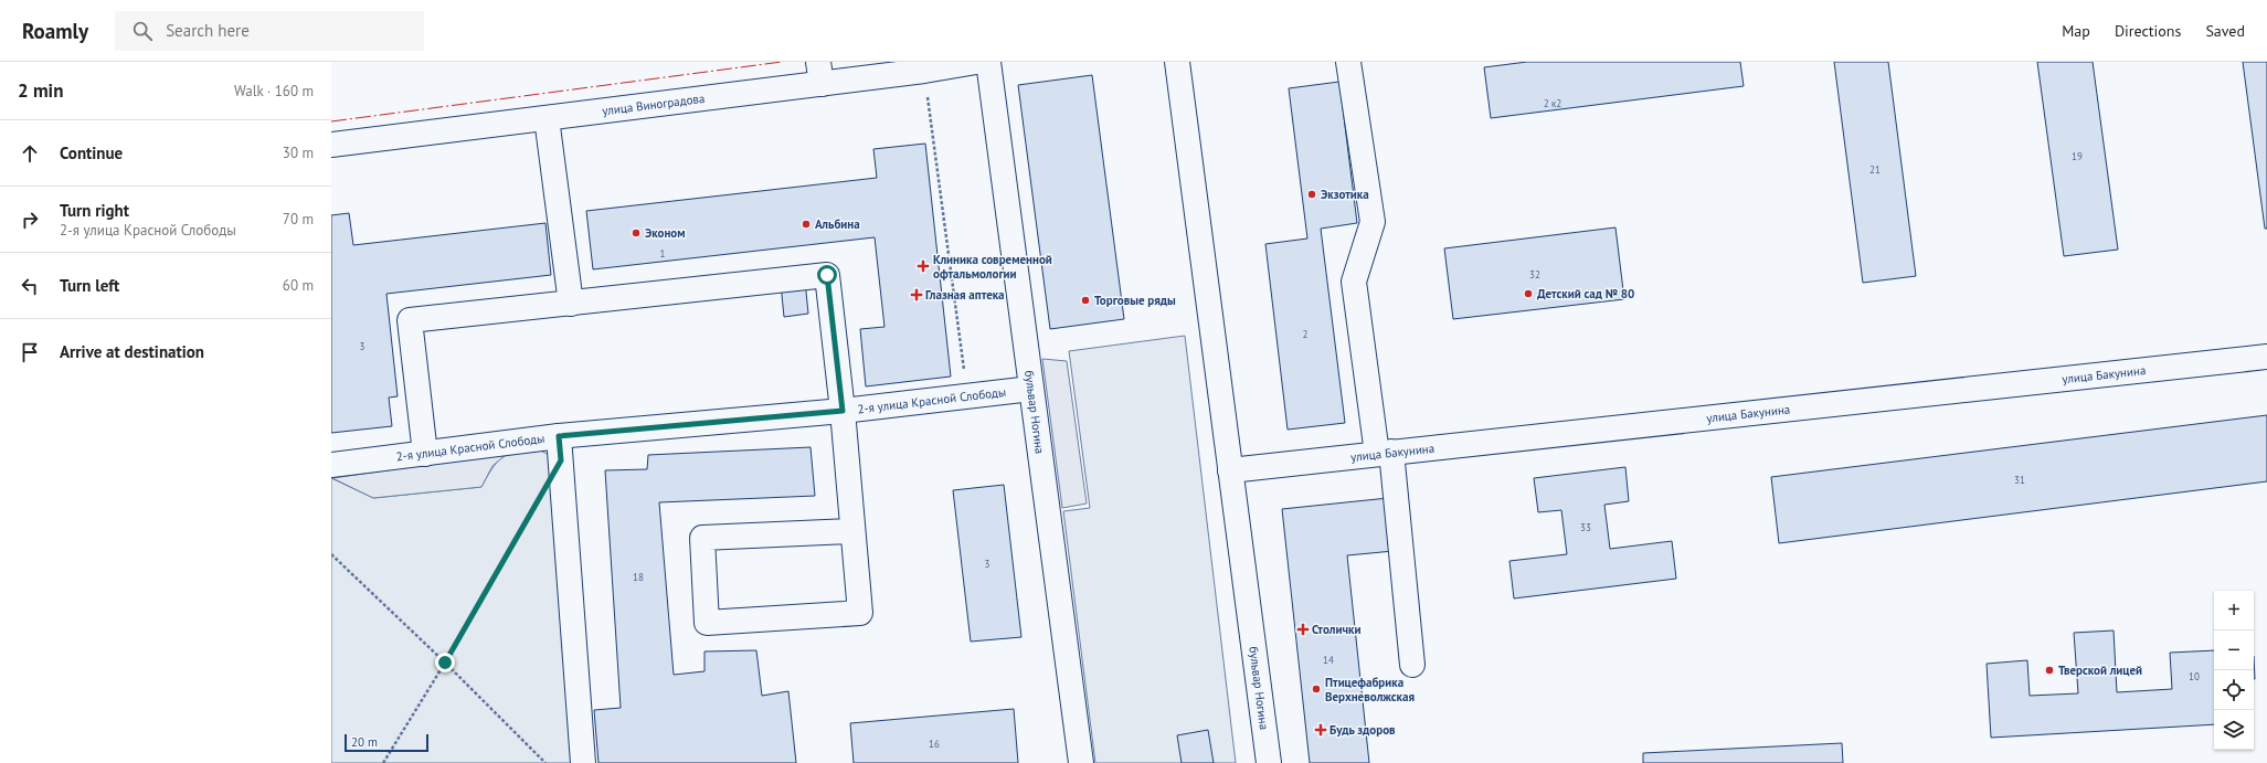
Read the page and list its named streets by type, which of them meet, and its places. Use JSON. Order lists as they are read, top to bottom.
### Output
{
  "streets": {
    "street": [
      "улица Виноградова",
      "улица Бакунина",
      "2-я улица Красной Слободы",
      "бульвар Ногина"
    ]
  },
  "crossings": [
    ["улица Бакунина", "бульвар Ногина"],
    ["2-я улица Красной Слободы", "бульвар Ногина"]
  ],
  "places": {
    "other": [
      "Экзотика",
      "Альбина",
      "Эконом",
      "Детский сад № 80",
      "Торговые ряды",
      "Тверской лицей",
      "Птицефабрика Верхневолжская"
    ],
    "health": [
      "Клиника современной офтальмологии",
      "Глазная аптека",
      "Столички",
      "Будь здоров"
    ]
  },
  "house_numbers": [
    "2 к2",
    "19",
    "21",
    "1",
    "32",
    "2",
    "3",
    "31",
    "33",
    "3",
    "18",
    "14",
    "10",
    "16"
  ],
  "scale_bar": "20 m",
  "page": {
    "header": "Roamly",
    "search": "Search here",
    "nav": ["Map", "Directions", "Saved"],
    "heading": ["2 min", "Walk · 160 m"],
    "list": [
      ["Continue", "30 m"],
      ["Turn right", "2-я улица Красной Слободы", "70 m"],
      ["Turn left", "60 m"],
      "Arrive at destination"
    ],
    "map_buttons": ["+", "−"],
    "scale": "20 m"
  }
}
